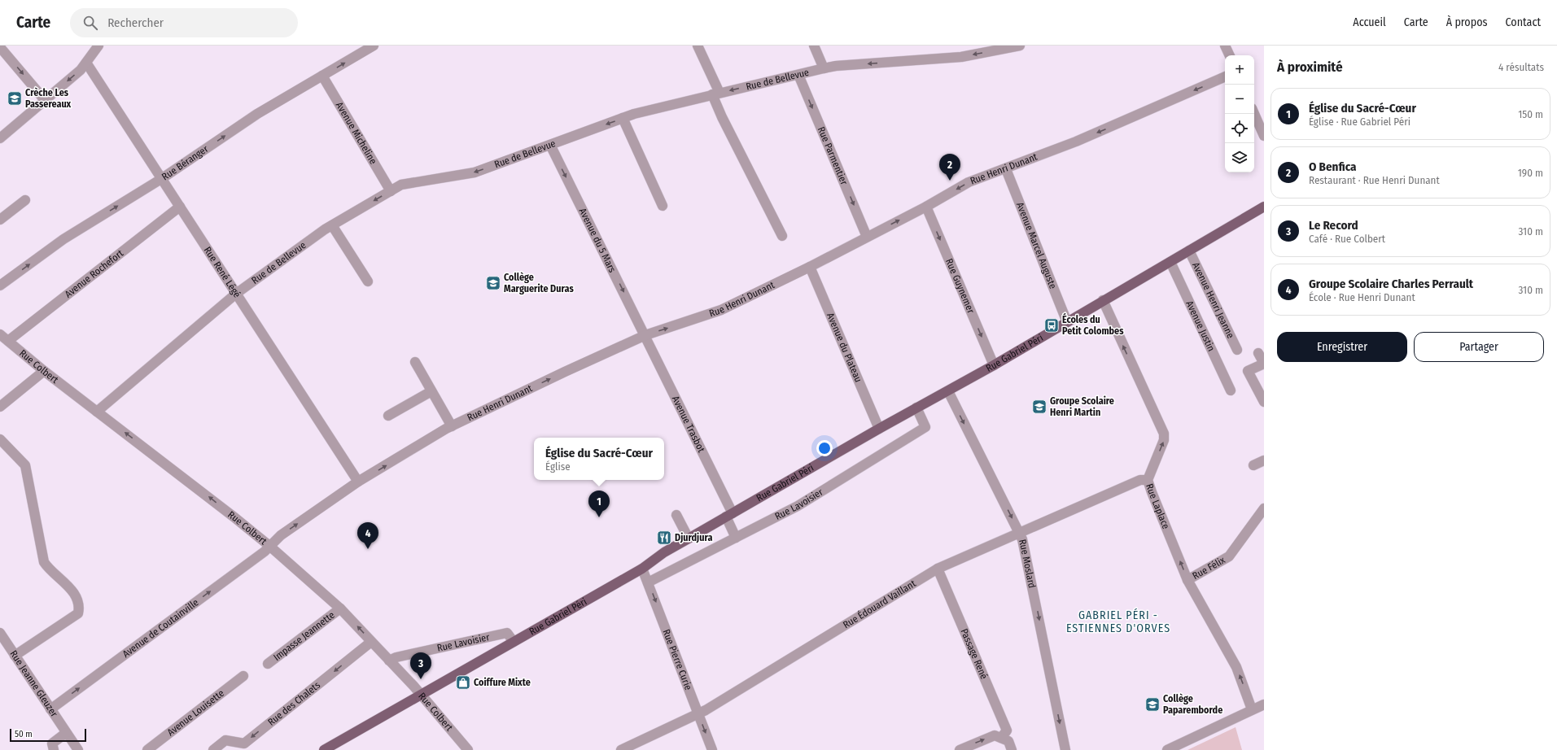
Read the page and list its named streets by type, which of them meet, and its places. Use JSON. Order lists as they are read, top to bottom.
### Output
{
  "streets": {
    "main road": ["Rue Gabriel Péri"],
    "street": [
      "Rue de Bellevue",
      "Avenue Micheline",
      "Rue Parmentier",
      "Rue Béranger",
      "Rue Henri Dunant",
      "Avenue du 5 Mars",
      "Avenue Marcel Auguste",
      "Rue René Légé",
      "Avenue Rochefort",
      "Rue Guynemer",
      "Avenue Henri Jeanne",
      "Avenue Justin",
      "Avenue du Plateau",
      "Rue Colbert",
      "Avenue Trasbot",
      "Rue Lavoisier",
      "Rue Laplace",
      "Rue Moslard",
      "Rue Félix",
      "Rue Édouard Vaillant",
      "Avenue de Coutainville",
      "Impasse Jeannette",
      "Passage René",
      "Rue Pierre Curie",
      "Rue Jeanne Gleuzer",
      "Rue des Chalets",
      "Avenue Louisette"
    ]
  },
  "crossings": [
    ["Rue de Bellevue", "Avenue Micheline"],
    ["Rue de Bellevue", "Rue Parmentier"],
    ["Rue de Bellevue", "Avenue du 5 Mars"],
    ["Rue de Bellevue", "Rue René Légé"],
    ["Rue de Bellevue", "Rue Colbert"],
    ["Avenue Micheline", "Rue Béranger"],
    ["Rue Parmentier", "Rue Henri Dunant"],
    ["Rue Béranger", "Rue René Légé"],
    ["Rue Henri Dunant", "Avenue du 5 Mars"],
    ["Rue Henri Dunant", "Avenue Marcel Auguste"],
    ["Rue Henri Dunant", "Rue René Légé"],
    ["Rue Henri Dunant", "Rue Guynemer"],
    ["Rue Henri Dunant", "Avenue du Plateau"],
    ["Rue Henri Dunant", "Rue Colbert"],
    ["Rue Henri Dunant", "Avenue Trasbot"],
    ["Rue Henri Dunant", "Avenue de Coutainville"],
    ["Avenue du 5 Mars", "Avenue Trasbot"],
    ["Avenue Marcel Auguste", "Rue Gabriel Péri"],
    ["Rue René Légé", "Avenue Rochefort"],
    ["Avenue Rochefort", "Rue Colbert"],
    ["Rue Guynemer", "Rue Gabriel Péri"],
    ["Avenue Henri Jeanne", "Rue Gabriel Péri"],
    ["Avenue Justin", "Rue Gabriel Péri"],
    ["Avenue du Plateau", "Rue Gabriel Péri"],
    ["Rue Gabriel Péri", "Rue Colbert"],
    ["Rue Gabriel Péri", "Avenue Trasbot"],
    ["Rue Gabriel Péri", "Rue Lavoisier"],
    ["Rue Gabriel Péri", "Rue Laplace"],
    ["Rue Gabriel Péri", "Rue Moslard"],
    ["Rue Gabriel Péri", "Rue Pierre Curie"],
    ["Rue Colbert", "Rue Lavoisier"],
    ["Rue Colbert", "Avenue de Coutainville"],
    ["Rue Colbert", "Impasse Jeannette"],
    ["Rue Colbert", "Rue des Chalets"],
    ["Avenue Trasbot", "Rue Lavoisier"],
    ["Rue Lavoisier", "Rue Pierre Curie"],
    ["Rue Laplace", "Rue Félix"],
    ["Rue Laplace", "Rue Édouard Vaillant"],
    ["Rue Moslard", "Rue Édouard Vaillant"],
    ["Rue Édouard Vaillant", "Passage René"],
    ["Rue Édouard Vaillant", "Rue Pierre Curie"],
    ["Avenue de Coutainville", "Rue Jeanne Gleuzer"]
  ],
  "one_way": [
    "Rue de Bellevue",
    "Rue Béranger",
    "Rue Guynemer",
    "Rue Colbert",
    "Rue Laplace",
    "Rue Moslard",
    "Avenue de Coutainville",
    "Rue Pierre Curie",
    "Rue des Chalets"
  ],
  "districts": ["GABRIEL PÉRI - ESTIENNES D'ORVES"],
  "places": {
    "school or university": [
      "Crèche Les Passereaux",
      "Collège Marguerite Duras",
      "Groupe Scolaire Henri Martin",
      "Collège Paparemborde"
    ],
    "bus stop": ["Écoles du Petit Colombes"],
    "restaurant": ["Djurdjura"],
    "shop": ["Coiffure Mixte"]
  },
  "scale_bar": "50 m",
  "page": {
    "header": "Carte",
    "search": "Rechercher",
    "nav": [
      "Accueil",
      "Carte",
      "À propos",
      "Contact"
    ],
    "heading": ["À proximité", "4 résultats"],
    "map_buttons": ["+", "−"],
    "list": [
      {
        "mark": "1",
        "name": "Église du Sacré-Cœur",
        "note": "Église · Rue Gabriel Péri",
        "value": "150 m"
      },
      {
        "mark": "2",
        "name": "O Benfica",
        "note": "Restaurant · Rue Henri Dunant",
        "value": "190 m"
      },
      {
        "mark": "3",
        "name": "Le Record",
        "note": "Café · Rue Colbert",
        "value": "310 m"
      },
      {
        "mark": "4",
        "name": "Groupe Scolaire Charles Perrault",
        "note": "École · Rue Henri Dunant",
        "value": "310 m"
      }
    ],
    "pins": [
      "2",
      "1",
      "4",
      "3"
    ],
    "buttons": ["Enregistrer", "Partager"],
    "popup": ["Église du Sacré-Cœur", "Église"],
    "scale": "50 m"
  }
}
